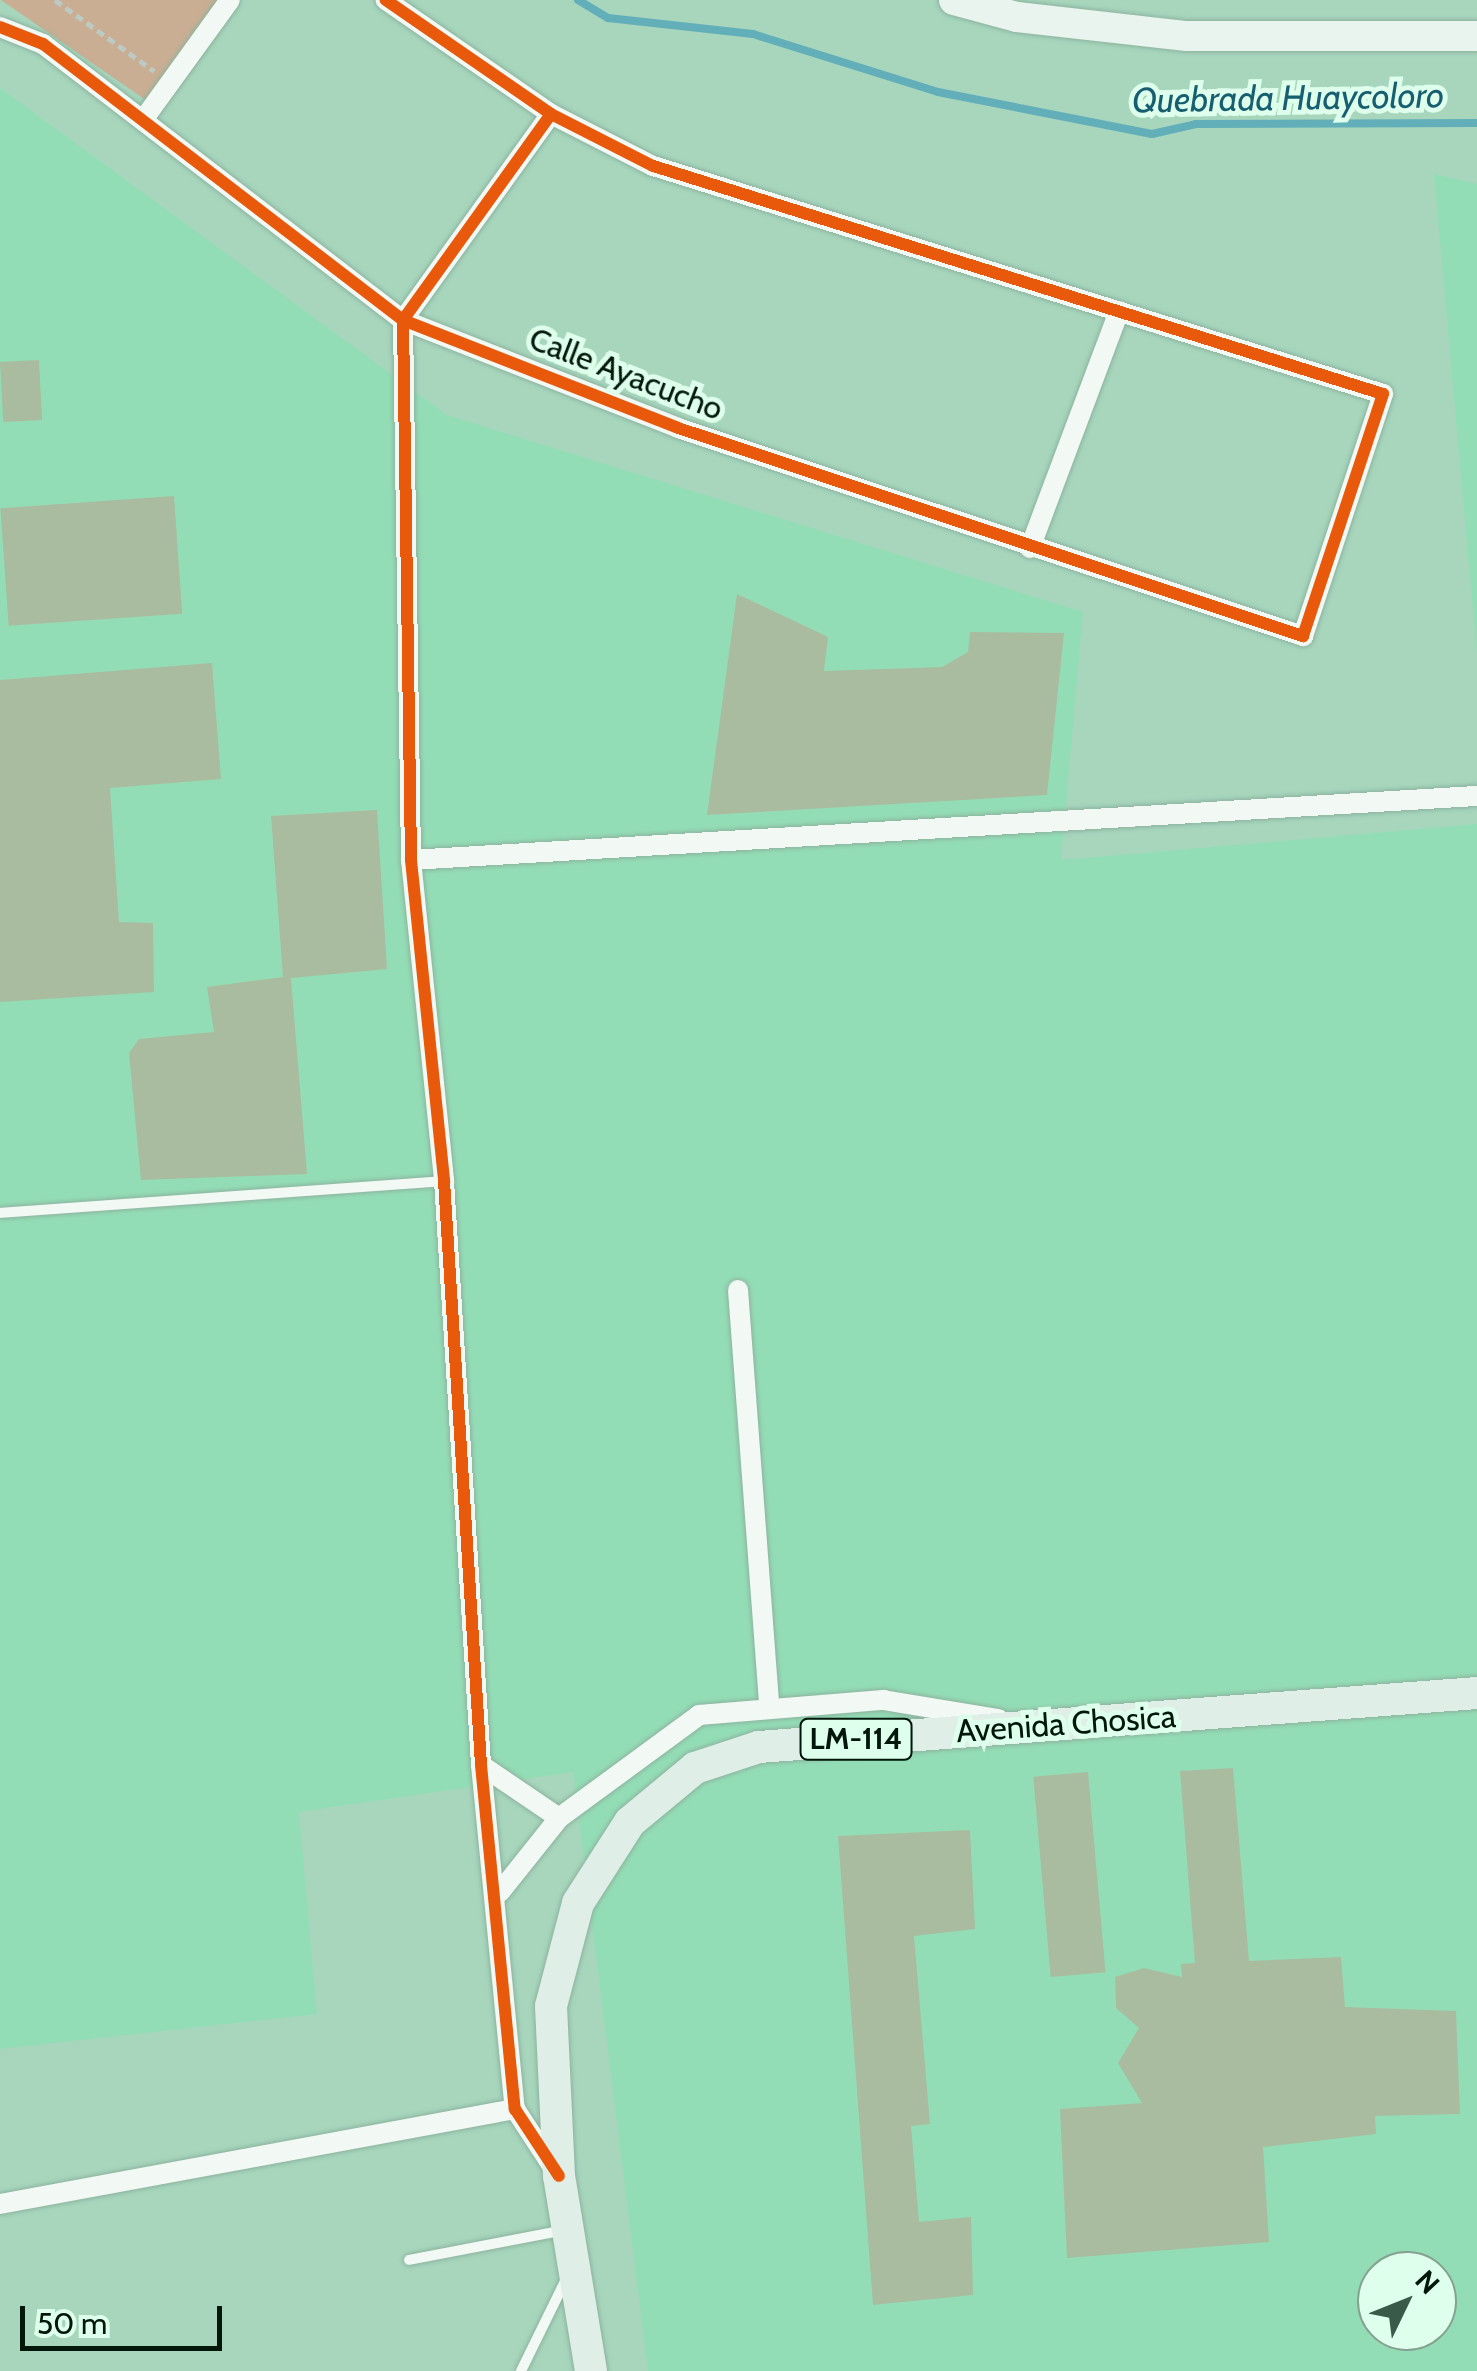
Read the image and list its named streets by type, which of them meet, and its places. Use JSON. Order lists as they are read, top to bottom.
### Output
{
  "streets": {
    "main road": ["Avenida Chosica", "LM-114"],
    "street": ["Calle Ayacucho"]
  },
  "crossings": [
    ["Avenida Chosica", "LM-114"]
  ],
  "water": ["Quebrada Huaycoloro"],
  "scale_bar": "50 m",
  "north": "top right"
}
